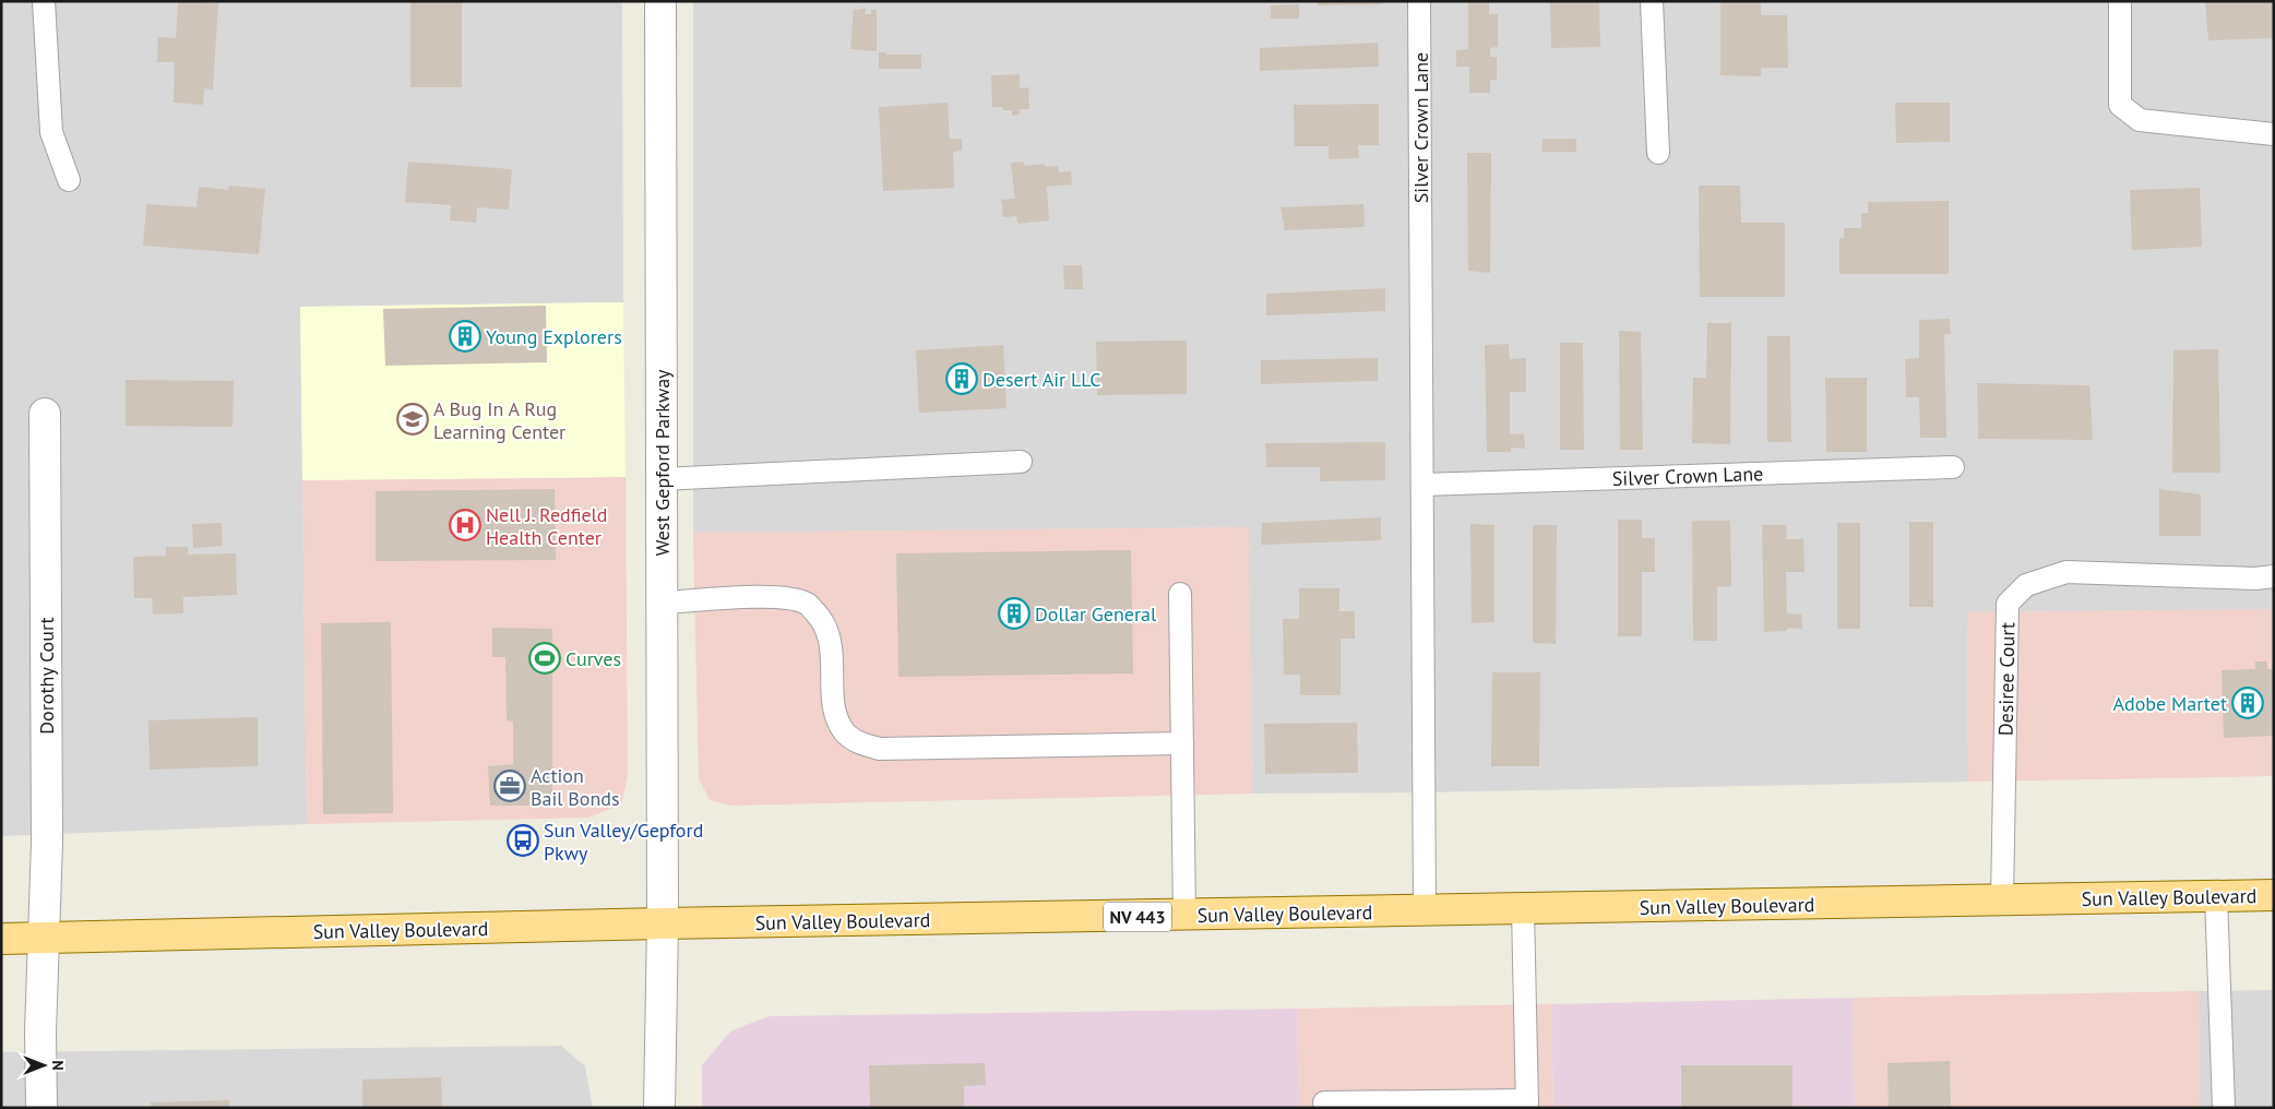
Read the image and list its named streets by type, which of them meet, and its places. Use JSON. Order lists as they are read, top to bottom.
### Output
{
  "streets": {
    "main road": ["Sun Valley Boulevard", "NV 443"],
    "street": ["West Gepford Parkway", "Dorothy Court"],
    "lane": ["Silver Crown Lane", "Desiree Court"]
  },
  "crossings": [
    ["Silver Crown Lane", "Sun Valley Boulevard"],
    ["West Gepford Parkway", "Sun Valley Boulevard"],
    ["Dorothy Court", "Sun Valley Boulevard"],
    ["Desiree Court", "Sun Valley Boulevard"]
  ],
  "places": {
    "building": [
      "Young Explorers",
      "Desert Air LLC",
      "Dollar General",
      "Adobe Martet"
    ],
    "school or university": ["A Bug In A Rug Learning Center"],
    "hospital": ["Nell J. Redfield Health Center"],
    "sports": ["Curves"],
    "office": ["Action Bail Bonds"],
    "bus stop": ["Sun Valley/Gepford Pkwy"]
  },
  "north": "right"
}
